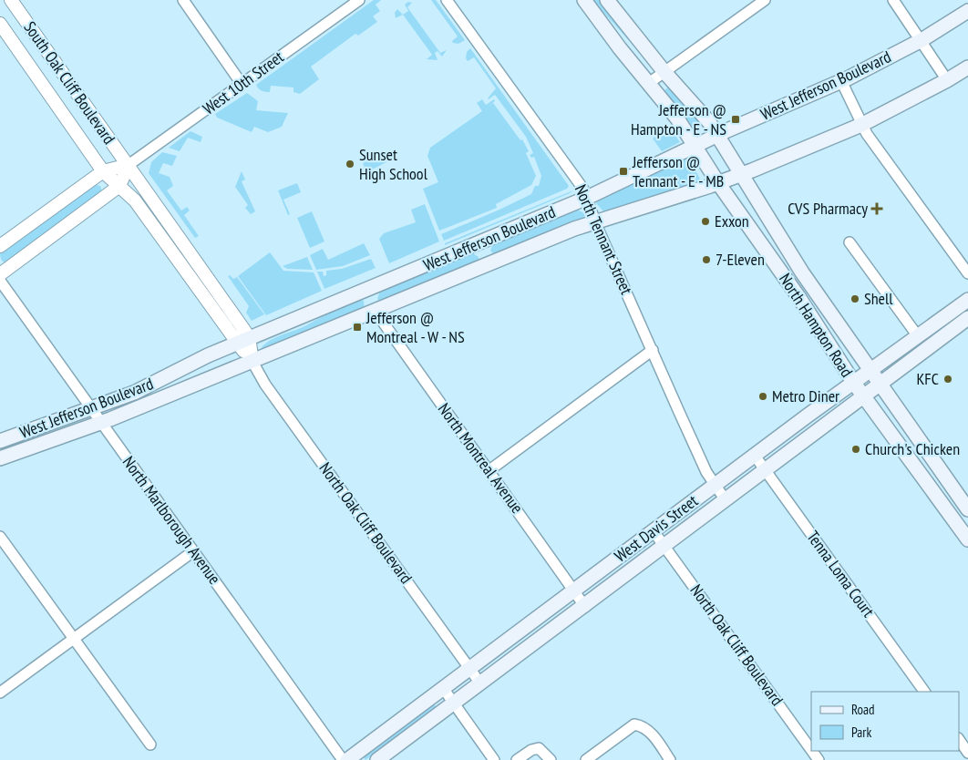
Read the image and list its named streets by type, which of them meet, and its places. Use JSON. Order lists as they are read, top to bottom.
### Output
{
  "streets": {
    "main road": ["West Jefferson Boulevard", "North Hampton Road", "West Davis Street"],
    "street": [
      "South Oak Cliff Boulevard",
      "West 10th Street",
      "North Tennant Street",
      "North Montreal Avenue",
      "North Marlborough Avenue",
      "North Oak Cliff Boulevard",
      "Tenna Loma Court"
    ]
  },
  "crossings": [
    ["South Oak Cliff Boulevard", "West 10th Street"],
    ["South Oak Cliff Boulevard", "North Oak Cliff Boulevard"],
    ["West 10th Street", "North Oak Cliff Boulevard"],
    ["West Jefferson Boulevard", "North Tennant Street"],
    ["West Jefferson Boulevard", "North Hampton Road"],
    ["West Jefferson Boulevard", "North Montreal Avenue"],
    ["West Jefferson Boulevard", "North Marlborough Avenue"],
    ["West Jefferson Boulevard", "North Oak Cliff Boulevard"],
    ["North Tennant Street", "West Davis Street"],
    ["North Hampton Road", "West Davis Street"],
    ["North Montreal Avenue", "West Davis Street"],
    ["North Oak Cliff Boulevard", "West Davis Street"],
    ["West Davis Street", "Tenna Loma Court"]
  ],
  "places": {
    "transit": ["Jefferson @ Hampton - E - NS", "Jefferson @ Tennant - E - MB", "Jefferson @ Montreal - W - NS"],
    "other": [
      "Sunset High School",
      "Exxon",
      "7-Eleven",
      "Shell",
      "KFC",
      "Metro Diner",
      "Church's Chicken"
    ],
    "health": ["CVS Pharmacy"]
  },
  "legend": ["Road", "Park"]
}
